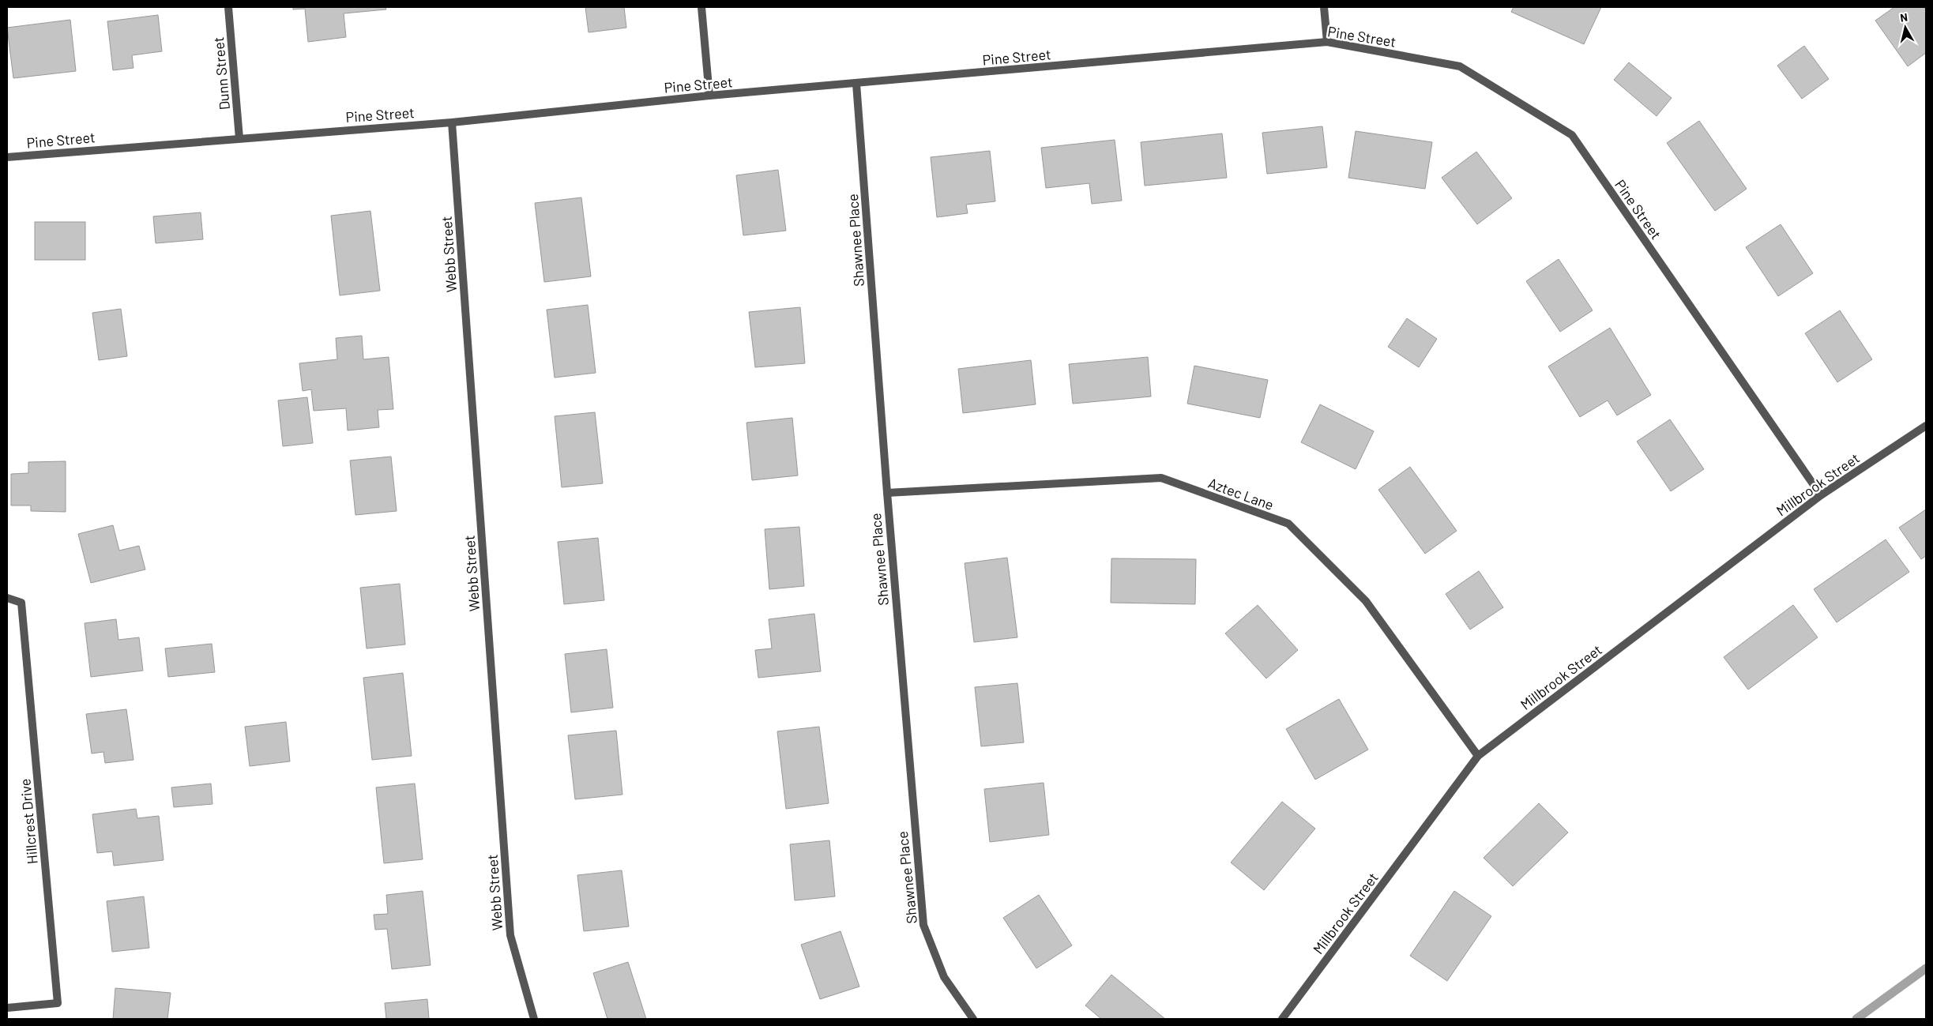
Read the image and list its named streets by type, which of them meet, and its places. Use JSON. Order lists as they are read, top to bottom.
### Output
{
  "streets": {
    "street": [
      "Pine Street",
      "Dunn Street",
      "Shawnee Place",
      "Webb Street",
      "Millbrook Street",
      "Aztec Lane",
      "Hillcrest Drive"
    ]
  },
  "crossings": [
    ["Pine Street", "Dunn Street"],
    ["Pine Street", "Shawnee Place"],
    ["Pine Street", "Webb Street"],
    ["Pine Street", "Millbrook Street"],
    ["Shawnee Place", "Aztec Lane"],
    ["Millbrook Street", "Aztec Lane"]
  ],
  "north": "top"
}
